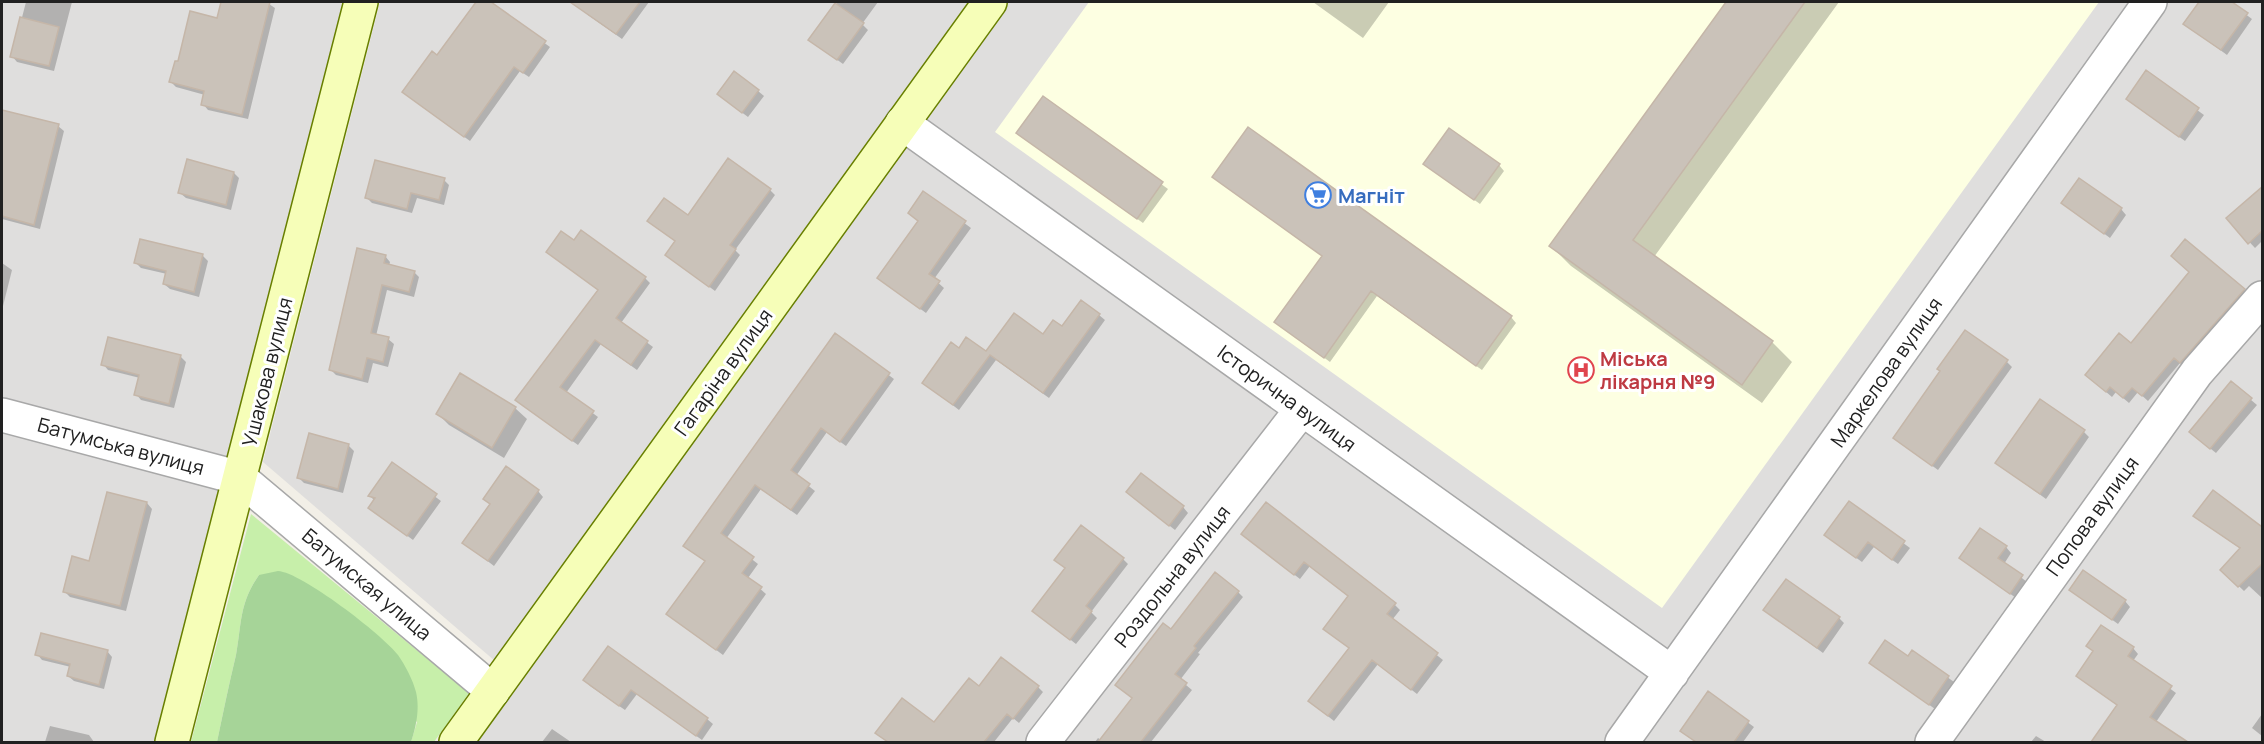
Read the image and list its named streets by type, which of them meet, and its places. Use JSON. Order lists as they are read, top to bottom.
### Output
{
  "streets": {
    "street": [
      "Ушакова вулиця",
      "Гагаріна вулиця",
      "Маркелова вулиця",
      "Історична вулиця",
      "Батумська вулиця",
      "Попова вулиця",
      "Роздольна вулиця",
      "Батумская улица"
    ]
  },
  "crossings": [
    ["Ушакова вулиця", "Батумська вулиця"],
    ["Ушакова вулиця", "Батумская улица"],
    ["Гагаріна вулиця", "Історична вулиця"],
    ["Гагаріна вулиця", "Батумская улица"],
    ["Маркелова вулиця", "Історична вулиця"],
    ["Історична вулиця", "Роздольна вулиця"],
    ["Батумська вулиця", "Батумская улица"]
  ],
  "places": {
    "supermarket": ["Магніт"],
    "hospital": ["Міська лікарня №9"]
  }
}
